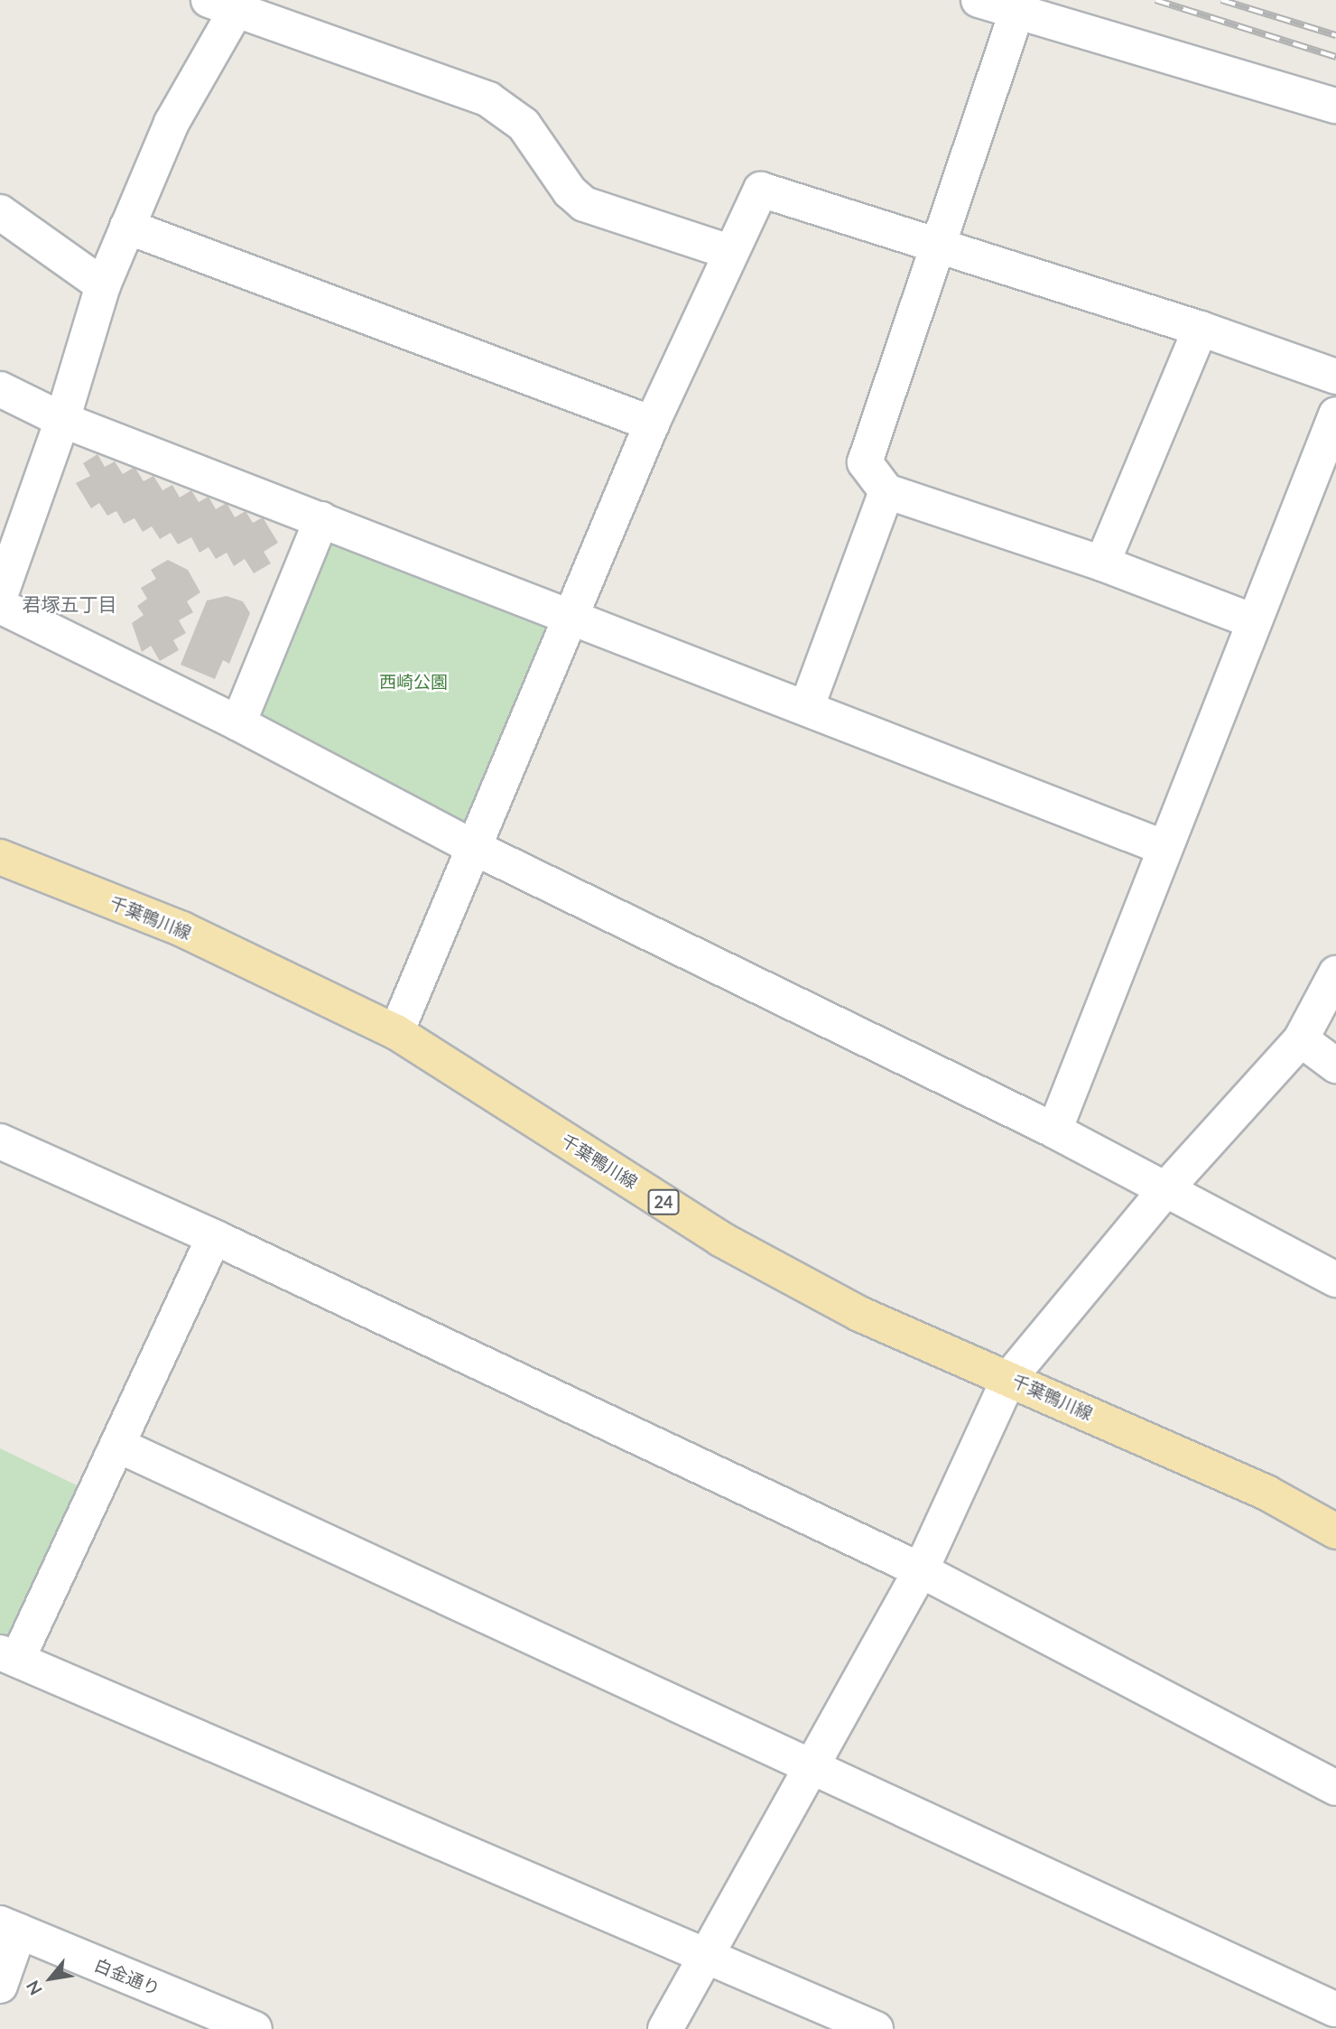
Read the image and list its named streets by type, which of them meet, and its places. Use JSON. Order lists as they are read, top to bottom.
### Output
{
  "streets": {
    "main road": ["千葉鴨川線", "24"],
    "street": ["白金通り"]
  },
  "districts": ["君塚五丁目"],
  "parks": ["西崎公園"],
  "north": "bottom left"
}
